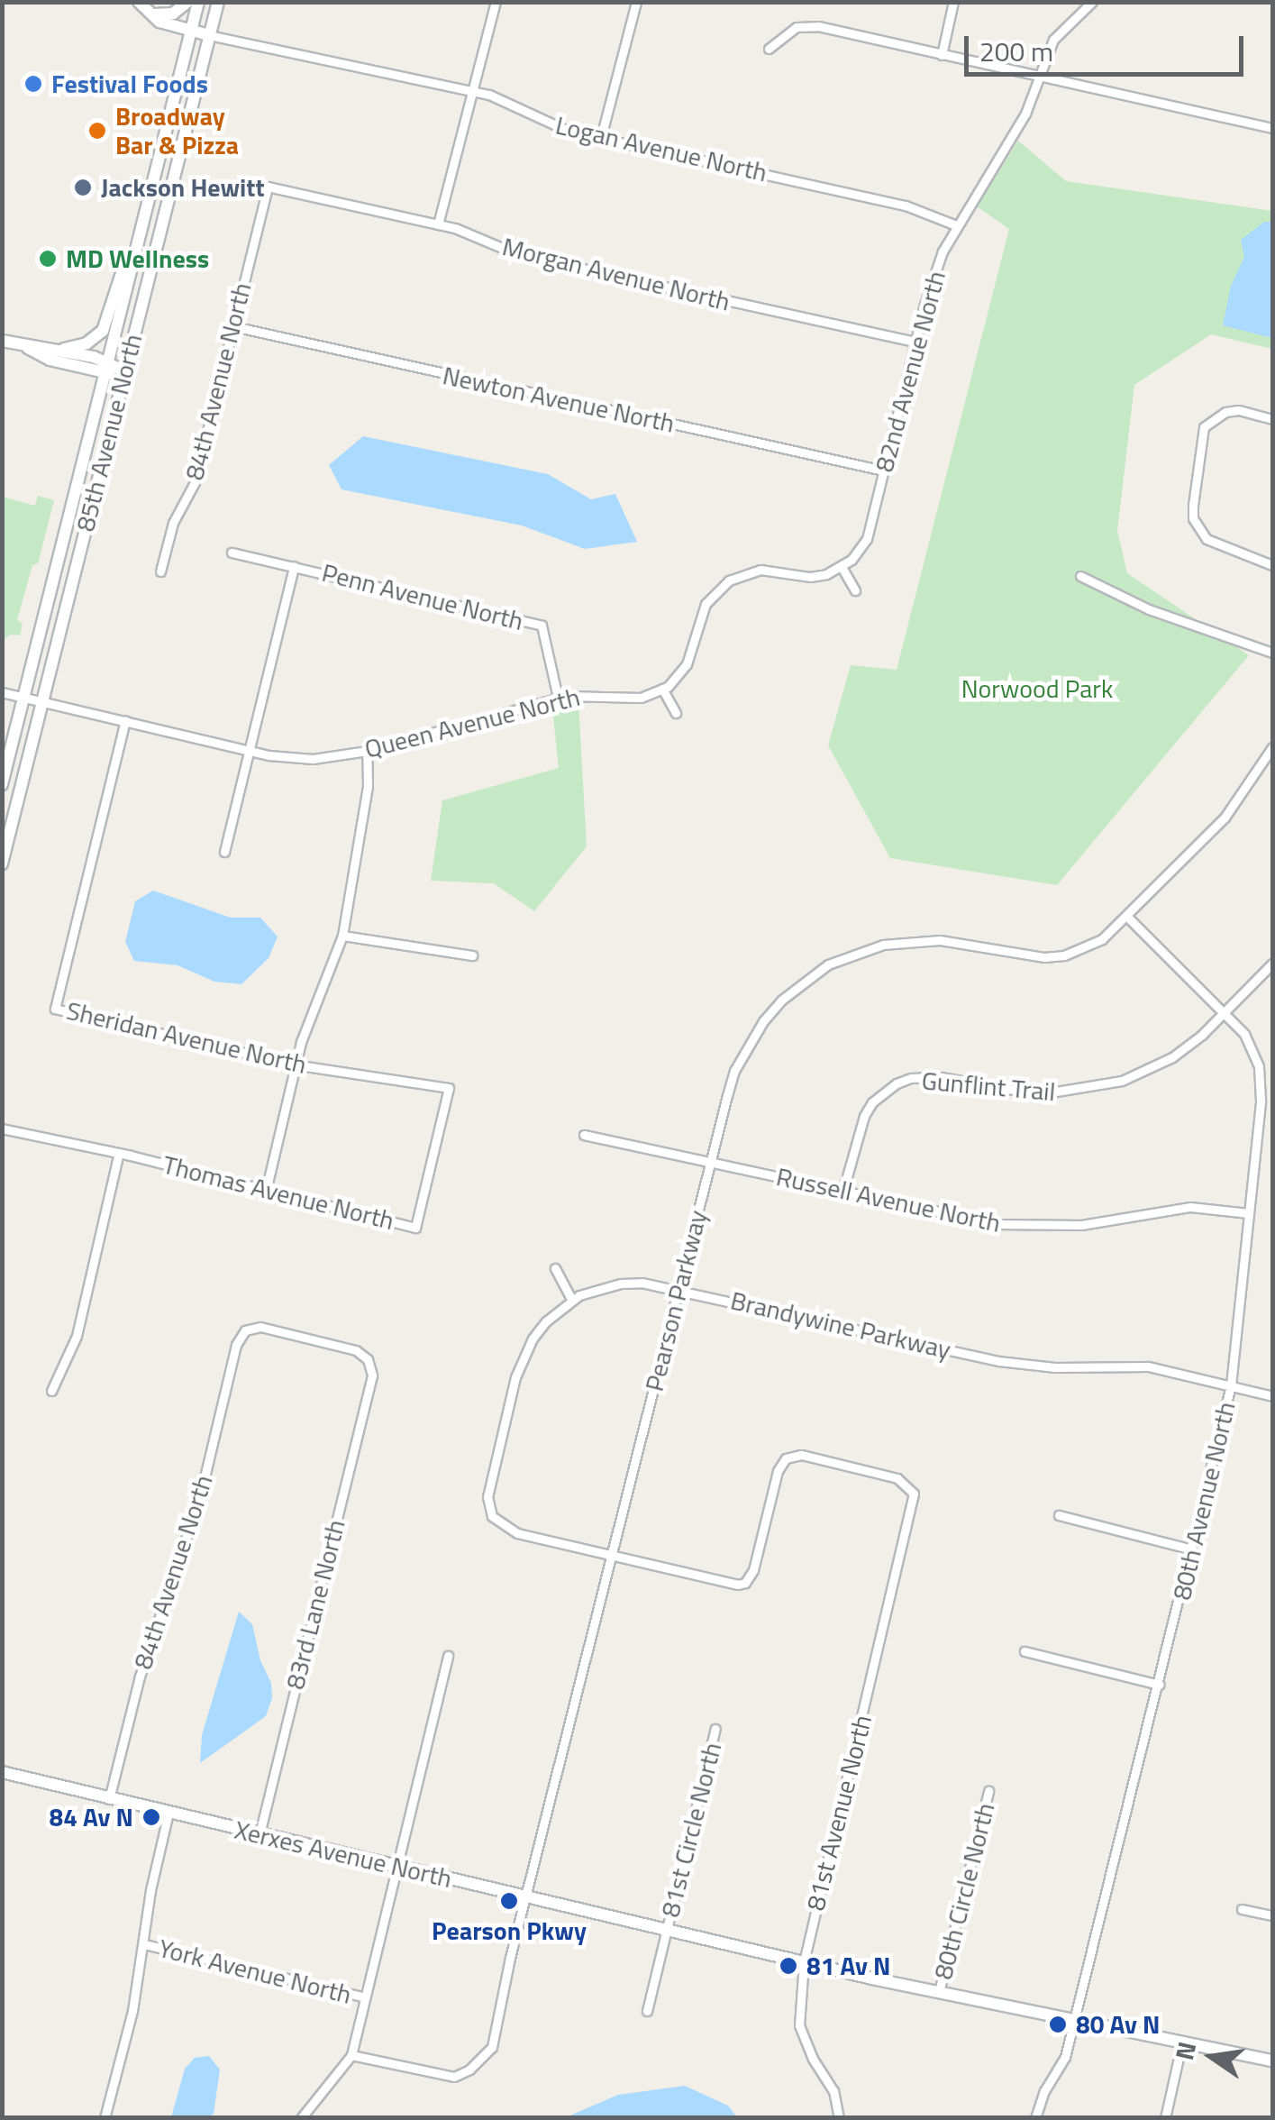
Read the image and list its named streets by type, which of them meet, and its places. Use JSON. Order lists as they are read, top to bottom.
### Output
{
  "streets": {
    "main road": ["85th Avenue North", "Xerxes Avenue North"],
    "street": [
      "Logan Avenue North",
      "Morgan Avenue North",
      "82nd Avenue North",
      "84th Avenue North",
      "Newton Avenue North",
      "Penn Avenue North",
      "Queen Avenue North",
      "Sheridan Avenue North",
      "Gunflint Trail",
      "Thomas Avenue North",
      "Russell Avenue North",
      "Pearson Parkway",
      "Brandywine Parkway",
      "80th Avenue North",
      "83rd Lane North",
      "81st Avenue North",
      "81st Circle North",
      "80th Circle North",
      "York Avenue North"
    ]
  },
  "crossings": [
    ["Logan Avenue North", "82nd Avenue North"],
    ["Logan Avenue North", "85th Avenue North"],
    ["Morgan Avenue North", "82nd Avenue North"],
    ["Morgan Avenue North", "84th Avenue North"],
    ["82nd Avenue North", "Newton Avenue North"],
    ["84th Avenue North", "Newton Avenue North"],
    ["84th Avenue North", "83rd Lane North"],
    ["84th Avenue North", "Xerxes Avenue North"],
    ["85th Avenue North", "Queen Avenue North"],
    ["Penn Avenue North", "Queen Avenue North"],
    ["Queen Avenue North", "Sheridan Avenue North"],
    ["Sheridan Avenue North", "Thomas Avenue North"],
    ["Gunflint Trail", "Russell Avenue North"],
    ["Gunflint Trail", "80th Avenue North"],
    ["Russell Avenue North", "Pearson Parkway"],
    ["Russell Avenue North", "80th Avenue North"],
    ["Pearson Parkway", "Brandywine Parkway"],
    ["Pearson Parkway", "80th Avenue North"],
    ["Pearson Parkway", "81st Avenue North"],
    ["Pearson Parkway", "Xerxes Avenue North"],
    ["Brandywine Parkway", "80th Avenue North"],
    ["Brandywine Parkway", "81st Avenue North"],
    ["80th Avenue North", "Xerxes Avenue North"],
    ["83rd Lane North", "Xerxes Avenue North"],
    ["81st Avenue North", "Xerxes Avenue North"],
    ["81st Circle North", "Xerxes Avenue North"],
    ["Xerxes Avenue North", "80th Circle North"]
  ],
  "parks": ["Norwood Park"],
  "places": [
    "Festival Foods",
    "Broadway Bar & Pizza",
    "Jackson Hewitt",
    "MD Wellness",
    "84 Av N",
    "Pearson Pkwy",
    "81 Av N",
    "80 Av N"
  ],
  "scale_bar": "200 m",
  "north": "left"
}
